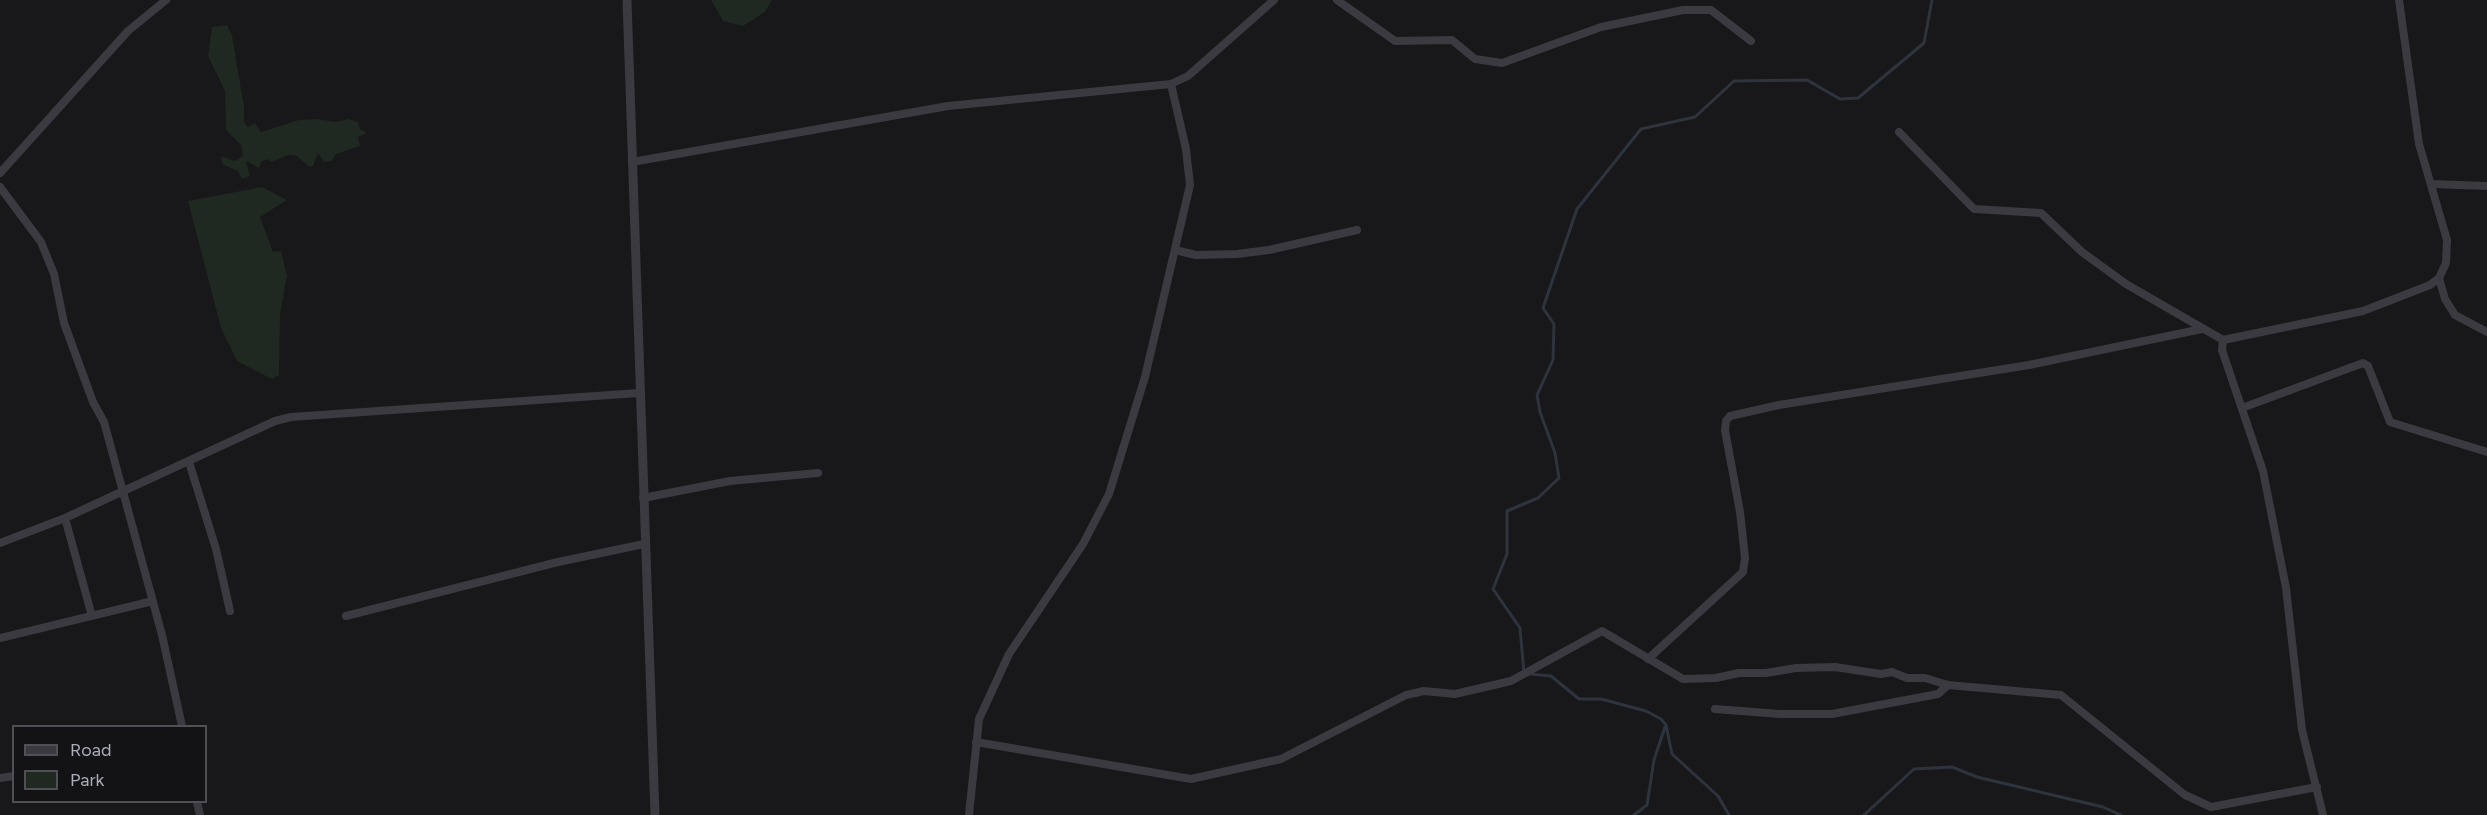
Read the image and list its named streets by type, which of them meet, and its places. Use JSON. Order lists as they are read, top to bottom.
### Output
{
  "legend": ["Road", "Park"]
}
